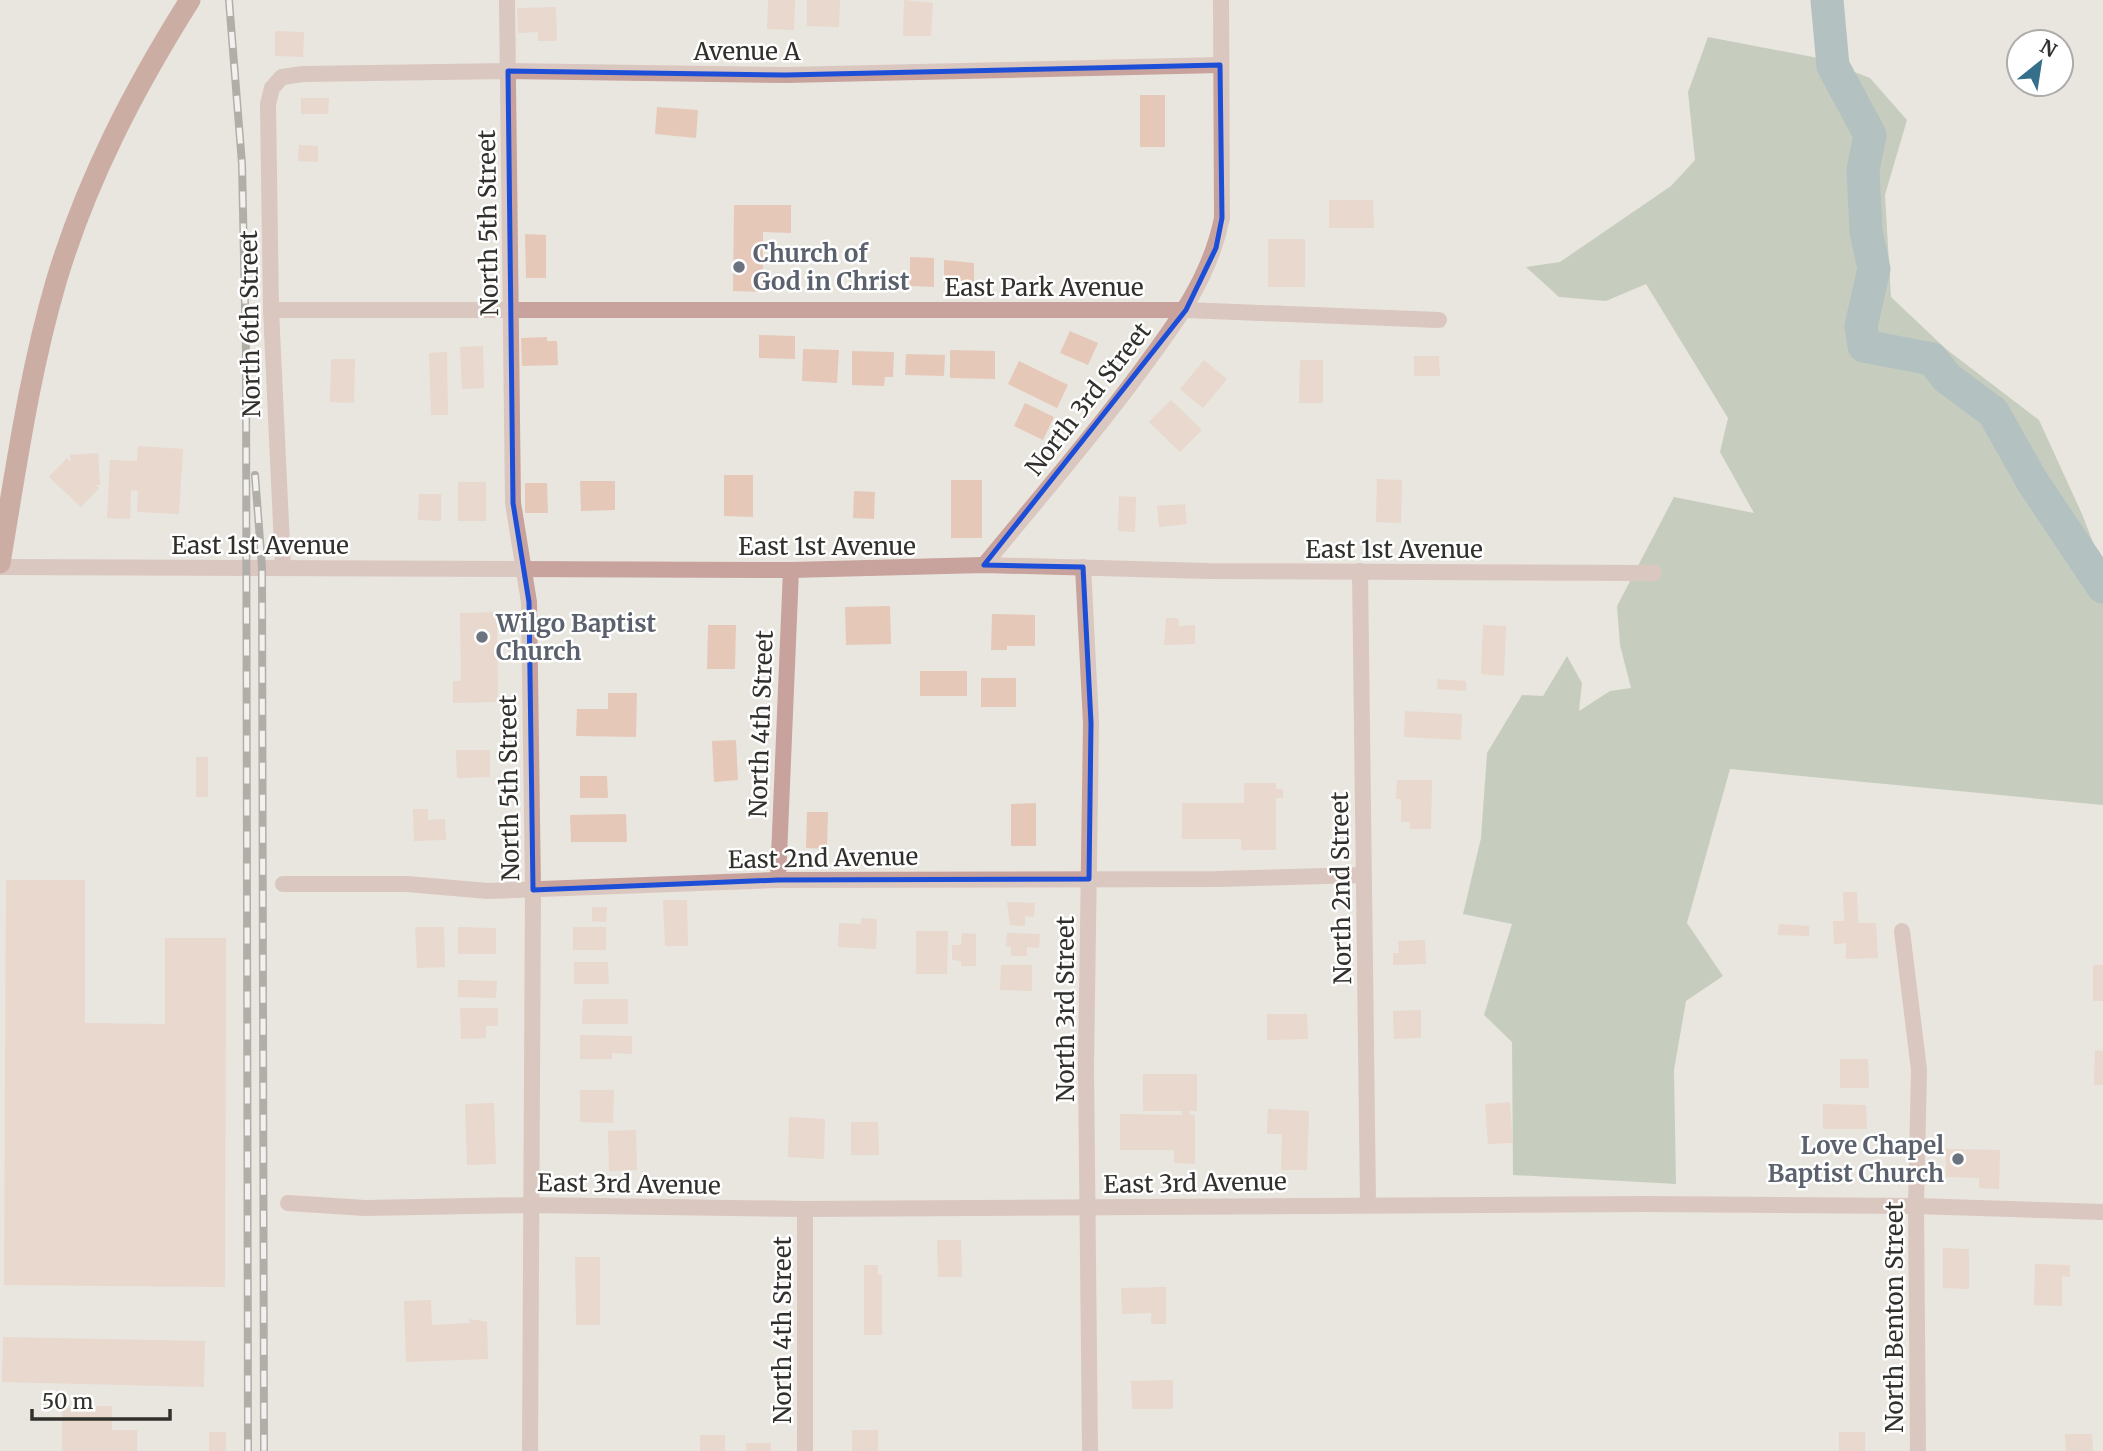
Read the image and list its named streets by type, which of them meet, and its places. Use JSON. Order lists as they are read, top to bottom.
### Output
{
  "streets": {
    "street": [
      "Avenue A",
      "North 5th Street",
      "East Park Avenue",
      "North 6th Street",
      "North 3rd Street",
      "East 1st Avenue",
      "North 4th Street",
      "East 2nd Avenue",
      "North 2nd Street",
      "East 3rd Avenue",
      "North Benton Street"
    ]
  },
  "crossings": [
    ["Avenue A", "North 5th Street"],
    ["Avenue A", "North 6th Street"],
    ["Avenue A", "North 3rd Street"],
    ["North 5th Street", "East Park Avenue"],
    ["North 5th Street", "East 1st Avenue"],
    ["North 5th Street", "East 2nd Avenue"],
    ["North 5th Street", "East 3rd Avenue"],
    ["East Park Avenue", "North 6th Street"],
    ["East Park Avenue", "North 3rd Street"],
    ["North 6th Street", "East 1st Avenue"],
    ["North 3rd Street", "East 1st Avenue"],
    ["North 3rd Street", "East 2nd Avenue"],
    ["North 3rd Street", "East 3rd Avenue"],
    ["East 1st Avenue", "North 4th Street"],
    ["East 1st Avenue", "North 2nd Street"],
    ["North 4th Street", "East 2nd Avenue"],
    ["North 4th Street", "East 3rd Avenue"],
    ["East 2nd Avenue", "North 2nd Street"],
    ["North 2nd Street", "East 3rd Avenue"],
    ["East 3rd Avenue", "North Benton Street"]
  ],
  "places": ["Church of God in Christ", "Wilgo Baptist Church", "Love Chapel Baptist Church"],
  "scale_bar": "50 m",
  "north": "top right"
}
